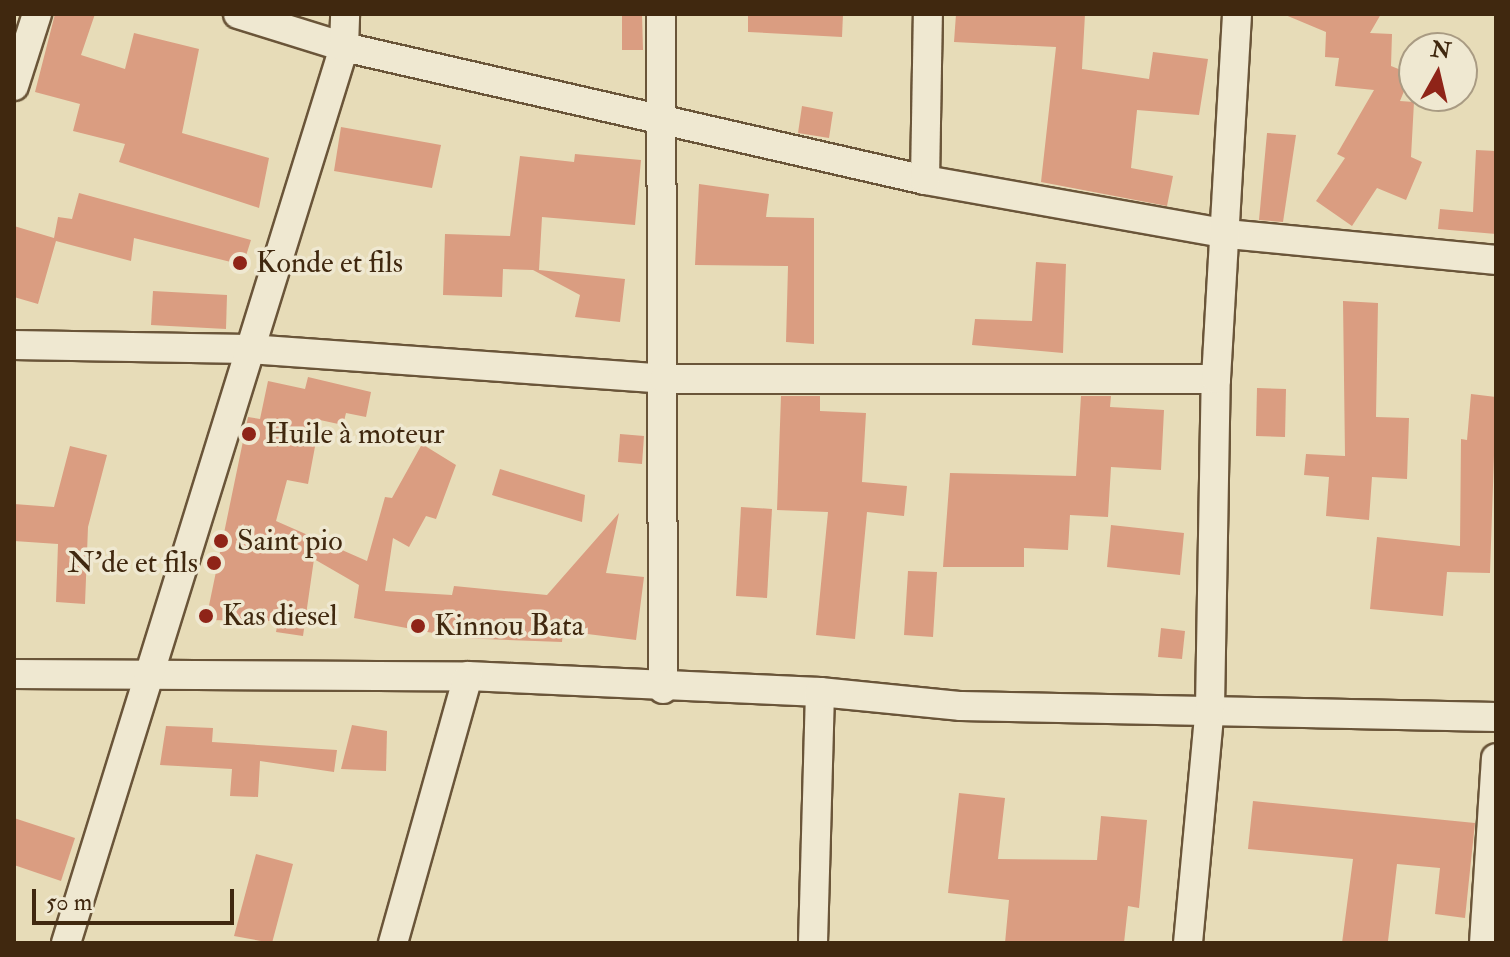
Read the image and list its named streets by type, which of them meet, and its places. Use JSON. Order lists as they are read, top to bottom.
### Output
{
  "places": [
    "Konde et fils",
    "Huile à moteur",
    "Saint pio",
    "N'de et fils",
    "Kas diesel",
    "Kinnou Bata"
  ],
  "scale_bar": "50 m",
  "north": "top"
}
